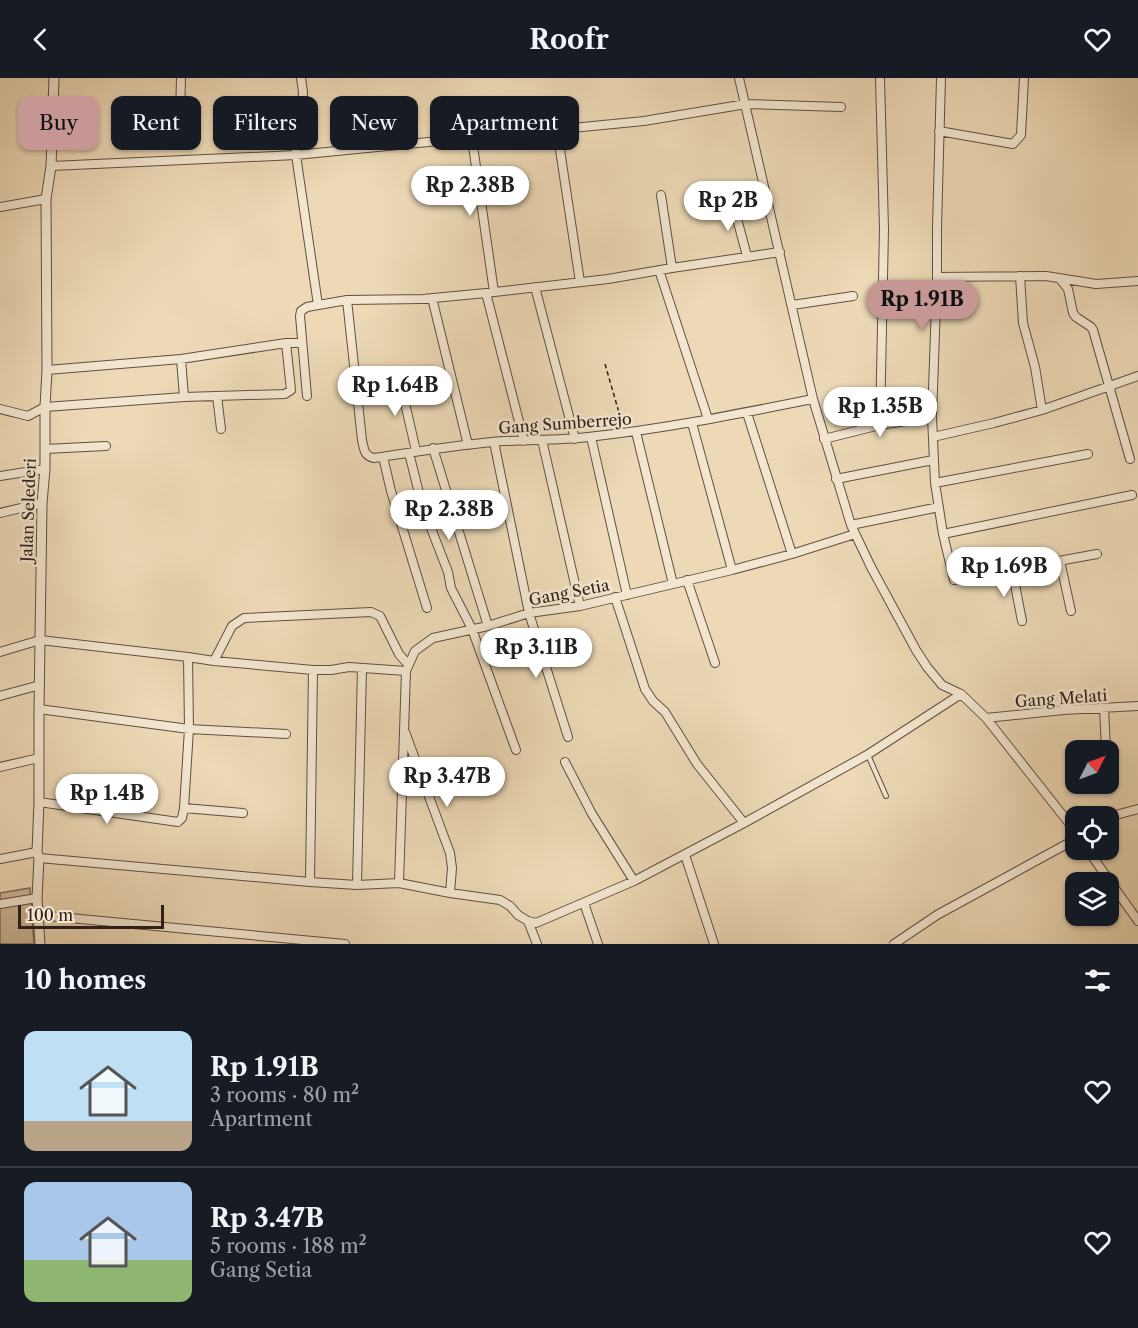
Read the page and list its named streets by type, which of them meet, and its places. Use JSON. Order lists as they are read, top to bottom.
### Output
{
  "streets": {
    "street": [
      "Gang Sumberrejo",
      "Jalan Selederi",
      "Gang Setia",
      "Gang Melati"
    ]
  },
  "scale_bar": "100 m",
  "north": "top right",
  "page": {
    "header": "Roofr",
    "chip": [
      "Buy",
      "Rent",
      "Filters",
      "New",
      "Apartment"
    ],
    "price": [
      "Rp 2.38B",
      "Rp 2B",
      "Rp 1.91B",
      "Rp 1.64B",
      "Rp 1.35B",
      "Rp 2.38B",
      "Rp 1.69B",
      "Rp 3.11B",
      "Rp 3.47B",
      "Rp 1.4B"
    ],
    "scale": "100 m",
    "heading": "10 homes",
    "list": [
      {
        "name": "Rp 1.91B",
        "note": "3 rooms · 80 m² · Apartment"
      },
      {
        "name": "Rp 3.47B",
        "note": "5 rooms · 188 m² · Gang Setia"
      }
    ]
  }
}
